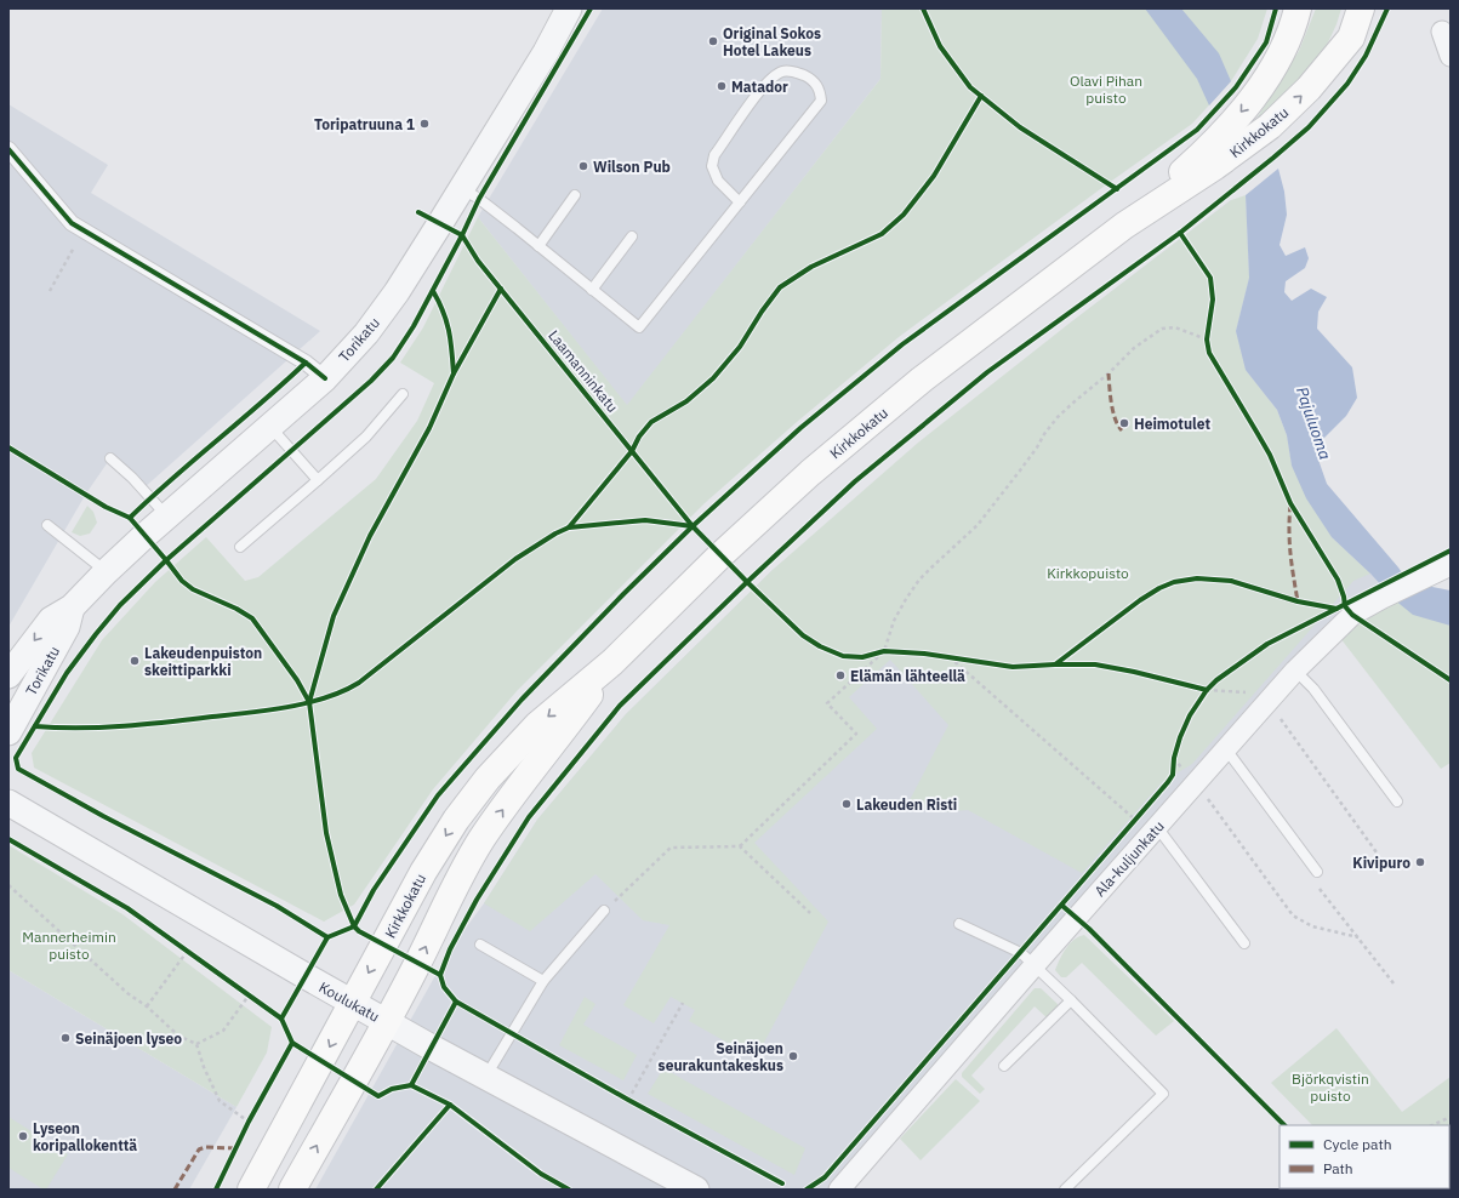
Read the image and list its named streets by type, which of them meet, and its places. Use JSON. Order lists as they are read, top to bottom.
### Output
{
  "streets": {
    "main road": ["Kirkkokatu"],
    "street": ["Torikatu", "Ala-kuljunkatu", "Koulukatu"],
    "cycle path": ["Laamanninkatu"]
  },
  "crossings": [
    ["Kirkkokatu", "Koulukatu"]
  ],
  "water": ["Pajuluoma"],
  "parks": [
    "Olavi Pihan puisto",
    "Kirkkopuisto",
    "Mannerheimin puisto",
    "Björkqvistin puisto"
  ],
  "places": [
    "Original Sokos Hotel Lakeus",
    "Matador",
    "Toripatruuna 1",
    "Wilson Pub",
    "Heimotulet",
    "Lakeudenpuiston skeittiparkki",
    "Elämän lähteellä",
    "Lakeuden Risti",
    "Kivipuro",
    "Seinäjoen lyseo",
    "Seinäjoen seurakuntakeskus",
    "Lyseon koripallokenttä"
  ],
  "legend": ["Cycle path", "Path"]
}
